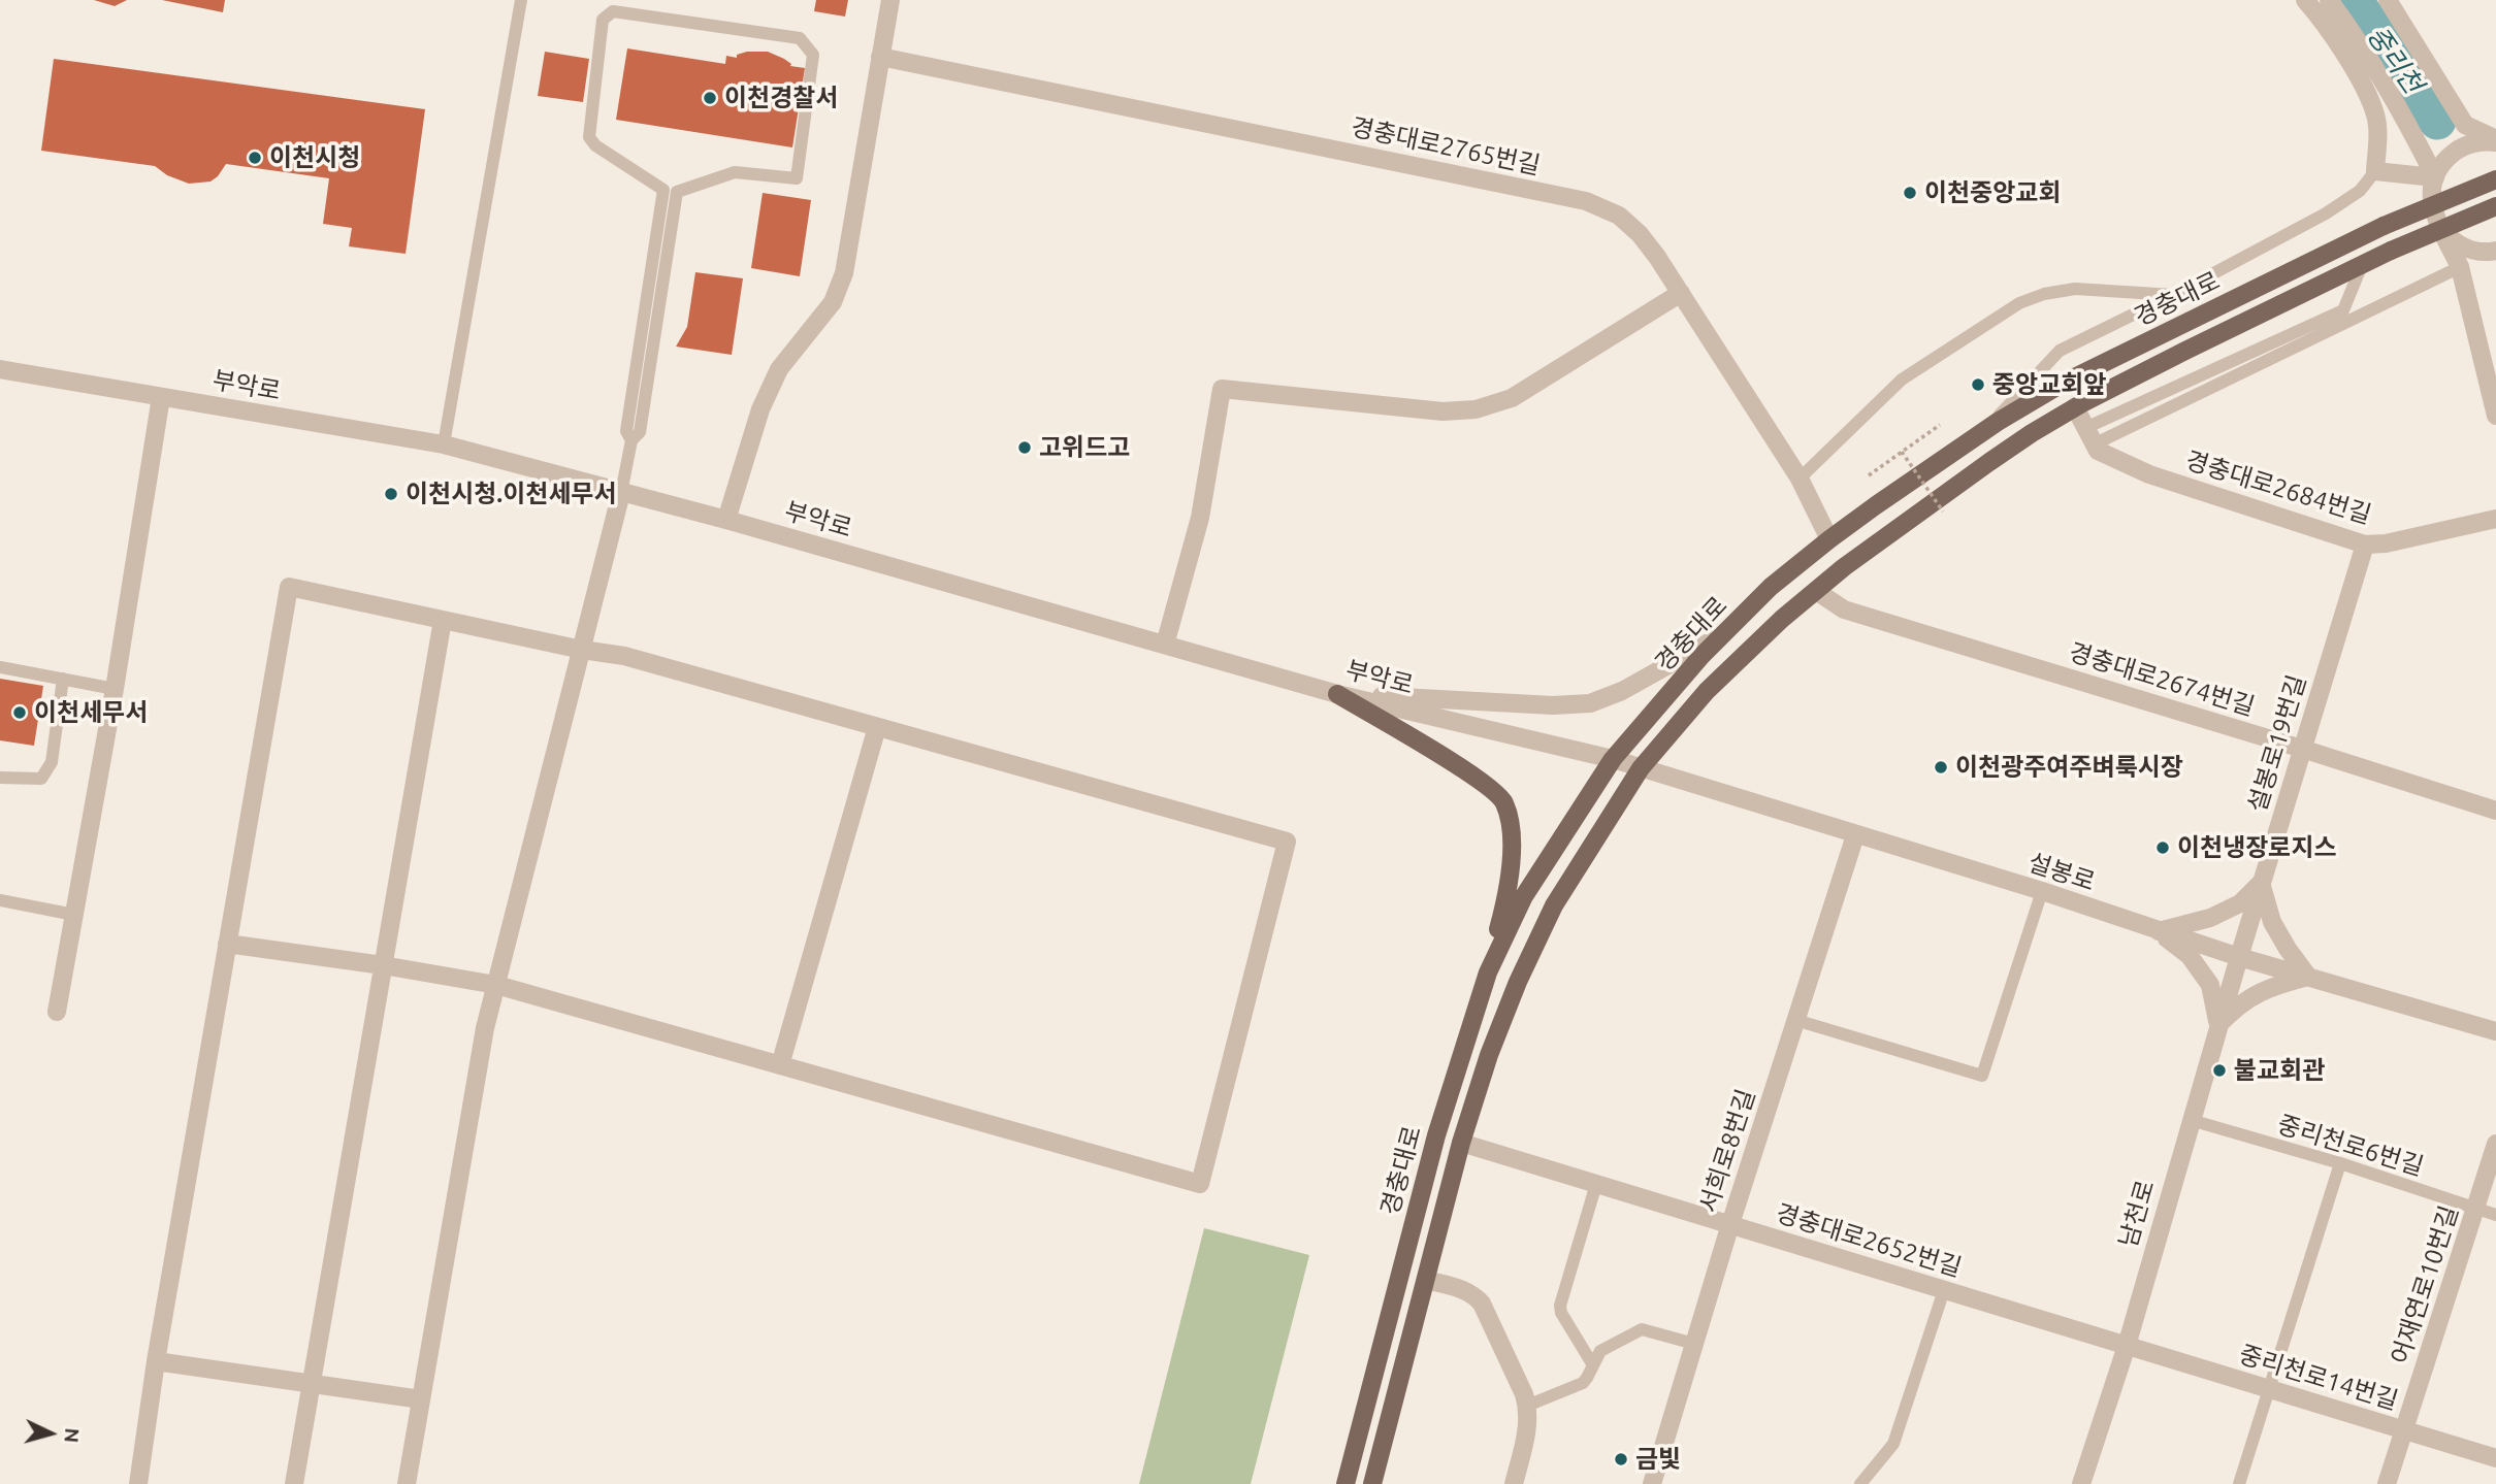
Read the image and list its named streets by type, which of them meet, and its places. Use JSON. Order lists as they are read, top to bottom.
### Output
{
  "streets": {
    "main road": ["경충대로"],
    "street": [
      "경충대로2765번길",
      "부악로",
      "경충대로2684번길",
      "경충대로2674번길",
      "설봉로19번길",
      "설봉로",
      "서희로8번길",
      "남천로",
      "경충대로2652번길",
      "어재연로10번길",
      "중리천로14번길"
    ],
    "lane": ["중리천로6번길"]
  },
  "crossings": [
    ["경충대로2765번길", "경충대로"],
    ["경충대로", "부악로"],
    ["경충대로", "경충대로2674번길"],
    ["경충대로", "설봉로"],
    ["경충대로", "경충대로2652번길"],
    ["부악로", "설봉로"],
    ["경충대로2684번길", "설봉로19번길"],
    ["경충대로2674번길", "설봉로19번길"],
    ["설봉로19번길", "설봉로"],
    ["설봉로19번길", "남천로"],
    ["설봉로", "서희로8번길"],
    ["설봉로", "남천로"],
    ["중리천로6번길", "남천로"],
    ["중리천로6번길", "어재연로10번길"],
    ["서희로8번길", "경충대로2652번길"],
    ["남천로", "경충대로2652번길"],
    ["남천로", "중리천로14번길"],
    ["경충대로2652번길", "중리천로14번길"],
    ["어재연로10번길", "중리천로14번길"]
  ],
  "water": ["중리천"],
  "places": [
    "이천경찰서",
    "이천시청",
    "이천중앙교회",
    "중앙교회앞",
    "고위드고",
    "이천시청.이천세무서",
    "이천세무서",
    "이천광주여주벼룩시장",
    "이천냉장로지스",
    "불교회관",
    "금빛"
  ],
  "north": "right"
}
